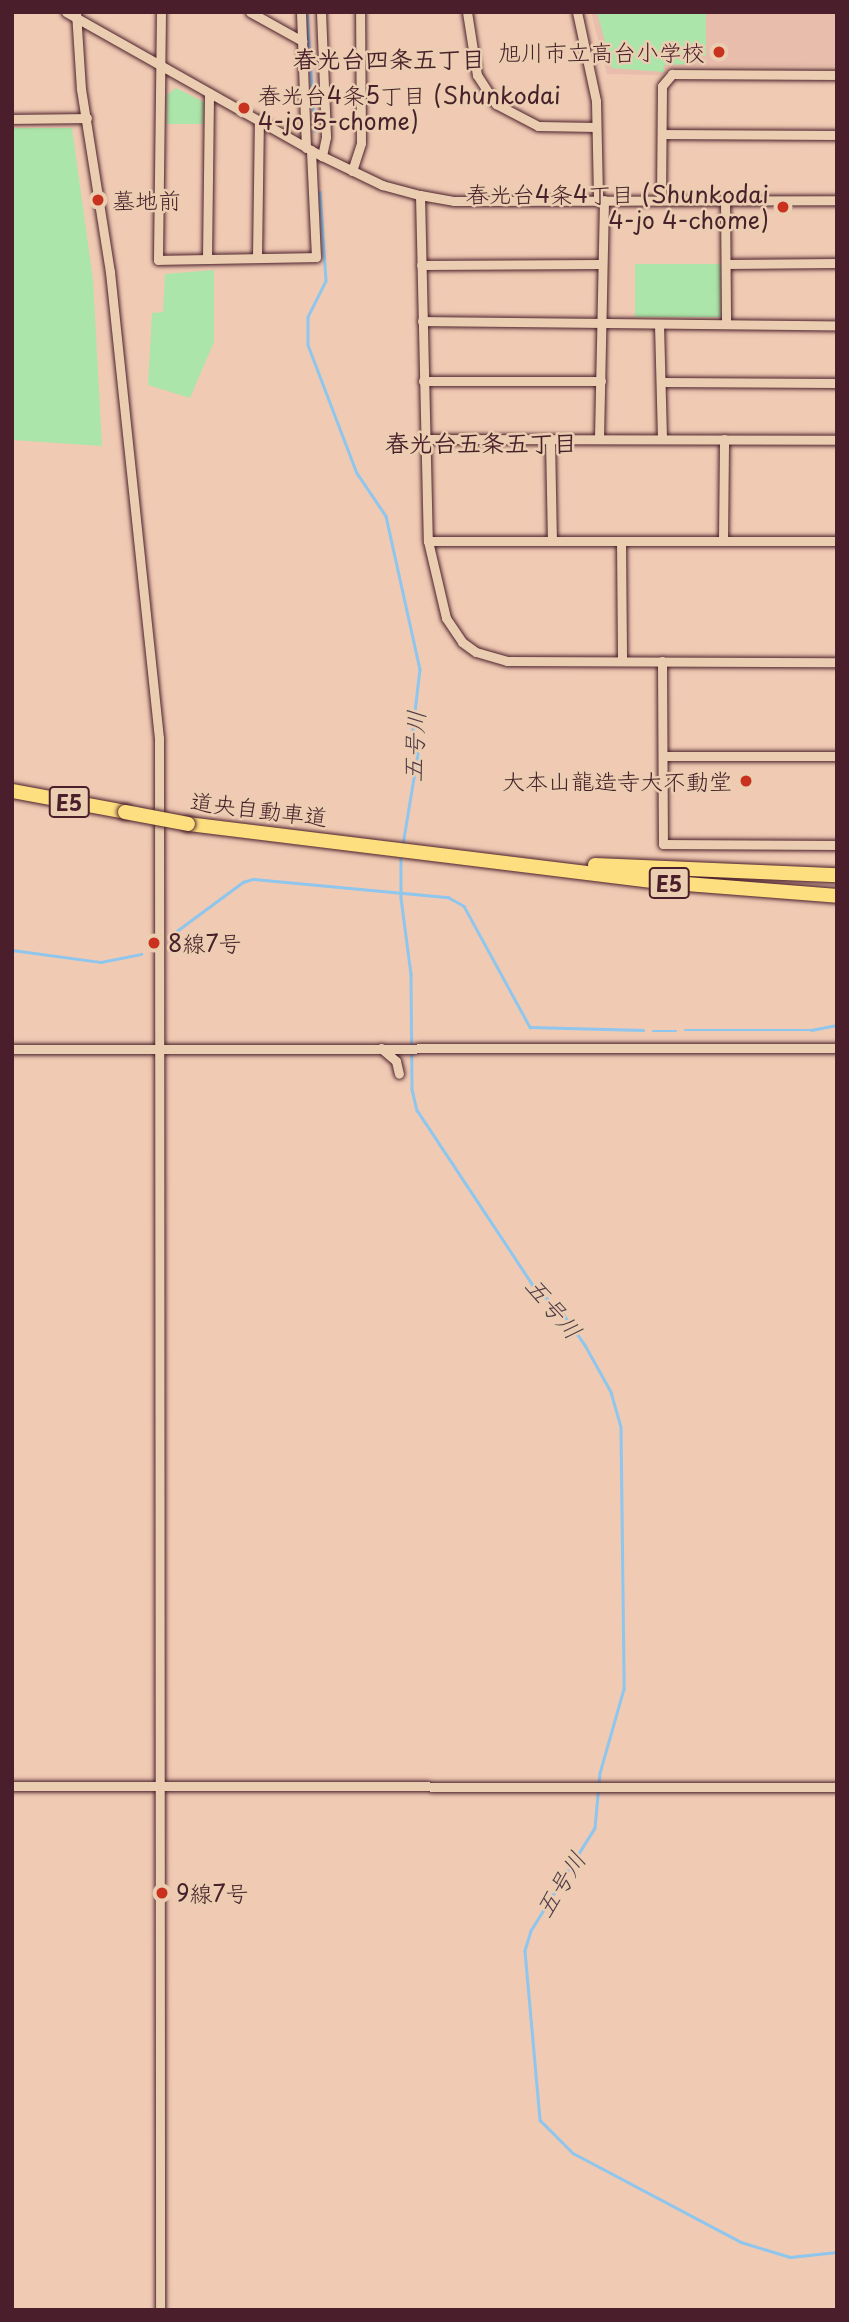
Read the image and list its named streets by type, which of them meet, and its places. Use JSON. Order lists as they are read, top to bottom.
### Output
{
  "streets": {
    "highway": ["E5", "道央自動車道"]
  },
  "districts": ["春光台四条五丁目", "春光台五条五丁目"],
  "water": ["五号川"],
  "places": [
    "旭川市立高台小学校",
    "春光台4条5丁目 (Shunkodai 4-jo 5-chome)",
    "墓地前",
    "春光台4条4丁目 (Shunkodai 4-jo 4-chome)",
    "大本山龍造寺大不動堂",
    "8線7号",
    "9線7号"
  ]
}
